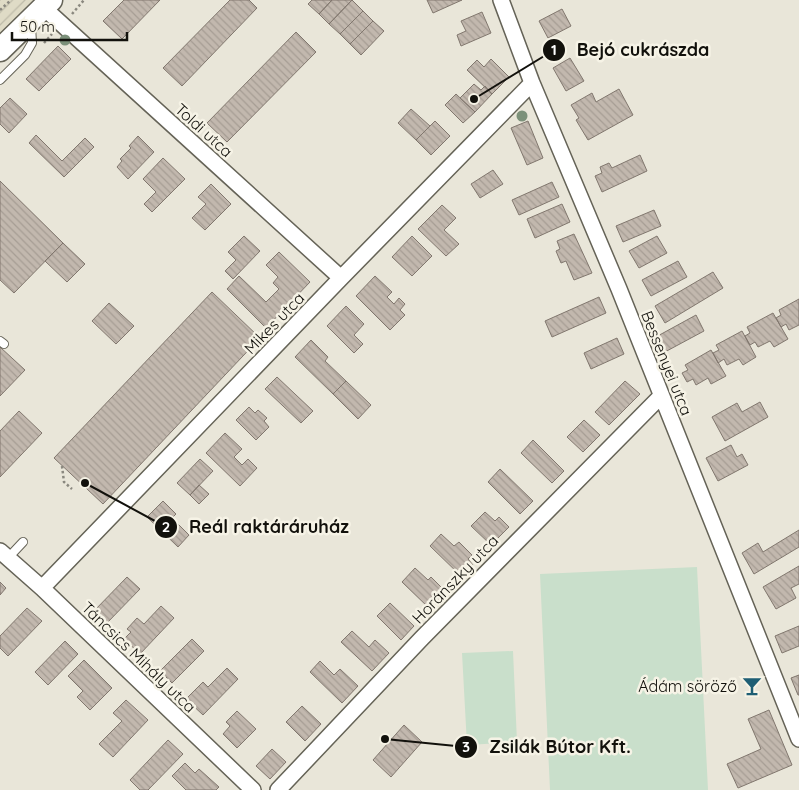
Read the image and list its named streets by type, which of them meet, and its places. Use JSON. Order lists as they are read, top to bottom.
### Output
{
  "streets": {
    "street": [
      "Toldi utca",
      "Mikes utca",
      "Bessenyei utca",
      "Horánszky utca",
      "Táncsics Mihály utca"
    ]
  },
  "crossings": [
    ["Toldi utca", "Mikes utca"],
    ["Mikes utca", "Bessenyei utca"],
    ["Mikes utca", "Táncsics Mihály utca"],
    ["Bessenyei utca", "Horánszky utca"]
  ],
  "places": {
    "other": ["Bejó cukrászda", "Reál raktáráruház", "Zsilák Bútor Kft."],
    "bar": ["Ádám söröző"]
  },
  "scale_bar": "50 m"
}
